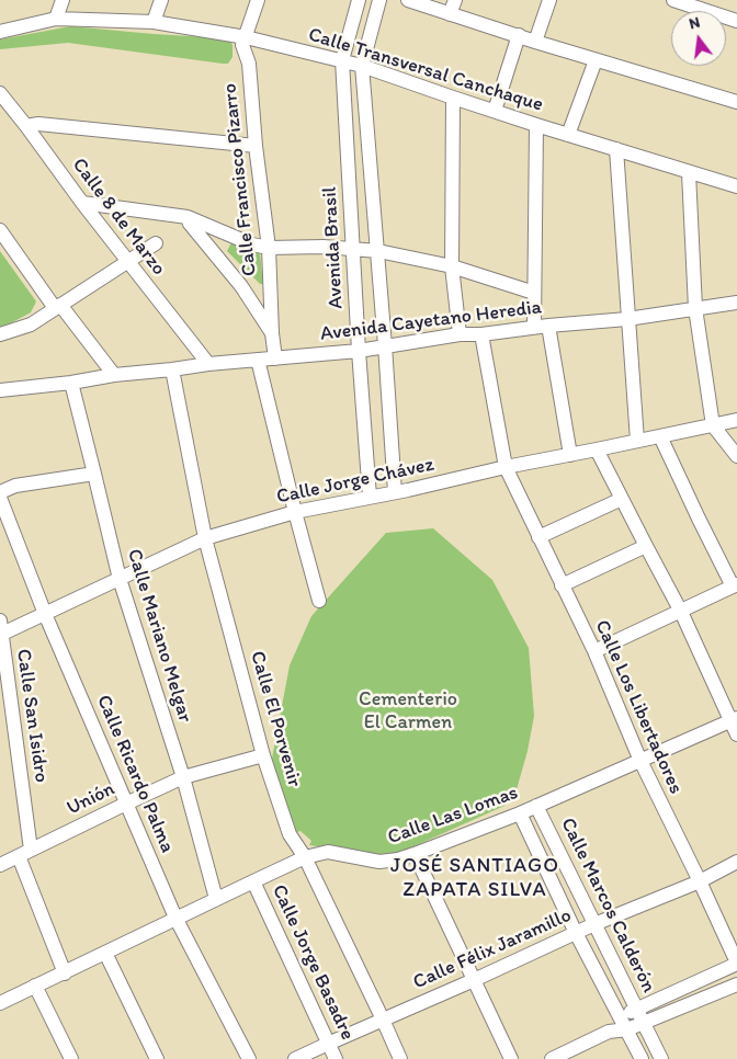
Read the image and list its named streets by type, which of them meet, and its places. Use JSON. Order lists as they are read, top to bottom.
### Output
{
  "streets": {
    "street": [
      "Calle Transversal Canchaque",
      "Calle Francisco Pizarro",
      "Calle 8 de Marzo",
      "Avenida Brasil",
      "Avenida Cayetano Heredia",
      "Calle Jorge Chávez",
      "Calle Mariano Melgar",
      "Calle Los Libertadores",
      "Calle San Isidro",
      "Calle El Porvenir",
      "Calle Ricardo Palma",
      "Unión",
      "Calle Las Lomas",
      "Calle Marcos Calderón",
      "Calle Félix Jaramillo",
      "Calle Jorge Basadre"
    ]
  },
  "crossings": [
    ["Calle Transversal Canchaque", "Calle Francisco Pizarro"],
    ["Calle Transversal Canchaque", "Avenida Brasil"],
    ["Calle Francisco Pizarro", "Avenida Cayetano Heredia"],
    ["Calle 8 de Marzo", "Avenida Cayetano Heredia"],
    ["Avenida Brasil", "Avenida Cayetano Heredia"],
    ["Avenida Brasil", "Calle Jorge Chávez"],
    ["Avenida Cayetano Heredia", "Calle Mariano Melgar"],
    ["Avenida Cayetano Heredia", "Calle Los Libertadores"],
    ["Avenida Cayetano Heredia", "Calle El Porvenir"],
    ["Calle Jorge Chávez", "Calle Mariano Melgar"],
    ["Calle Jorge Chávez", "Calle Los Libertadores"],
    ["Calle Jorge Chávez", "Calle San Isidro"],
    ["Calle Jorge Chávez", "Calle El Porvenir"],
    ["Calle Jorge Chávez", "Calle Ricardo Palma"],
    ["Calle Mariano Melgar", "Unión"],
    ["Calle Mariano Melgar", "Calle Las Lomas"],
    ["Calle Los Libertadores", "Calle Las Lomas"],
    ["Calle Los Libertadores", "Calle Félix Jaramillo"],
    ["Calle San Isidro", "Unión"],
    ["Calle San Isidro", "Calle Las Lomas"],
    ["Calle El Porvenir", "Unión"],
    ["Calle El Porvenir", "Calle Las Lomas"],
    ["Calle El Porvenir", "Calle Félix Jaramillo"],
    ["Calle Ricardo Palma", "Unión"],
    ["Calle Ricardo Palma", "Calle Las Lomas"],
    ["Calle Las Lomas", "Calle Marcos Calderón"],
    ["Calle Las Lomas", "Calle Jorge Basadre"],
    ["Calle Marcos Calderón", "Calle Félix Jaramillo"],
    ["Calle Félix Jaramillo", "Calle Jorge Basadre"]
  ],
  "districts": ["JOSÉ SANTIAGO ZAPATA SILVA"],
  "parks": ["Cementerio El Carmen"],
  "north": "top"
}
